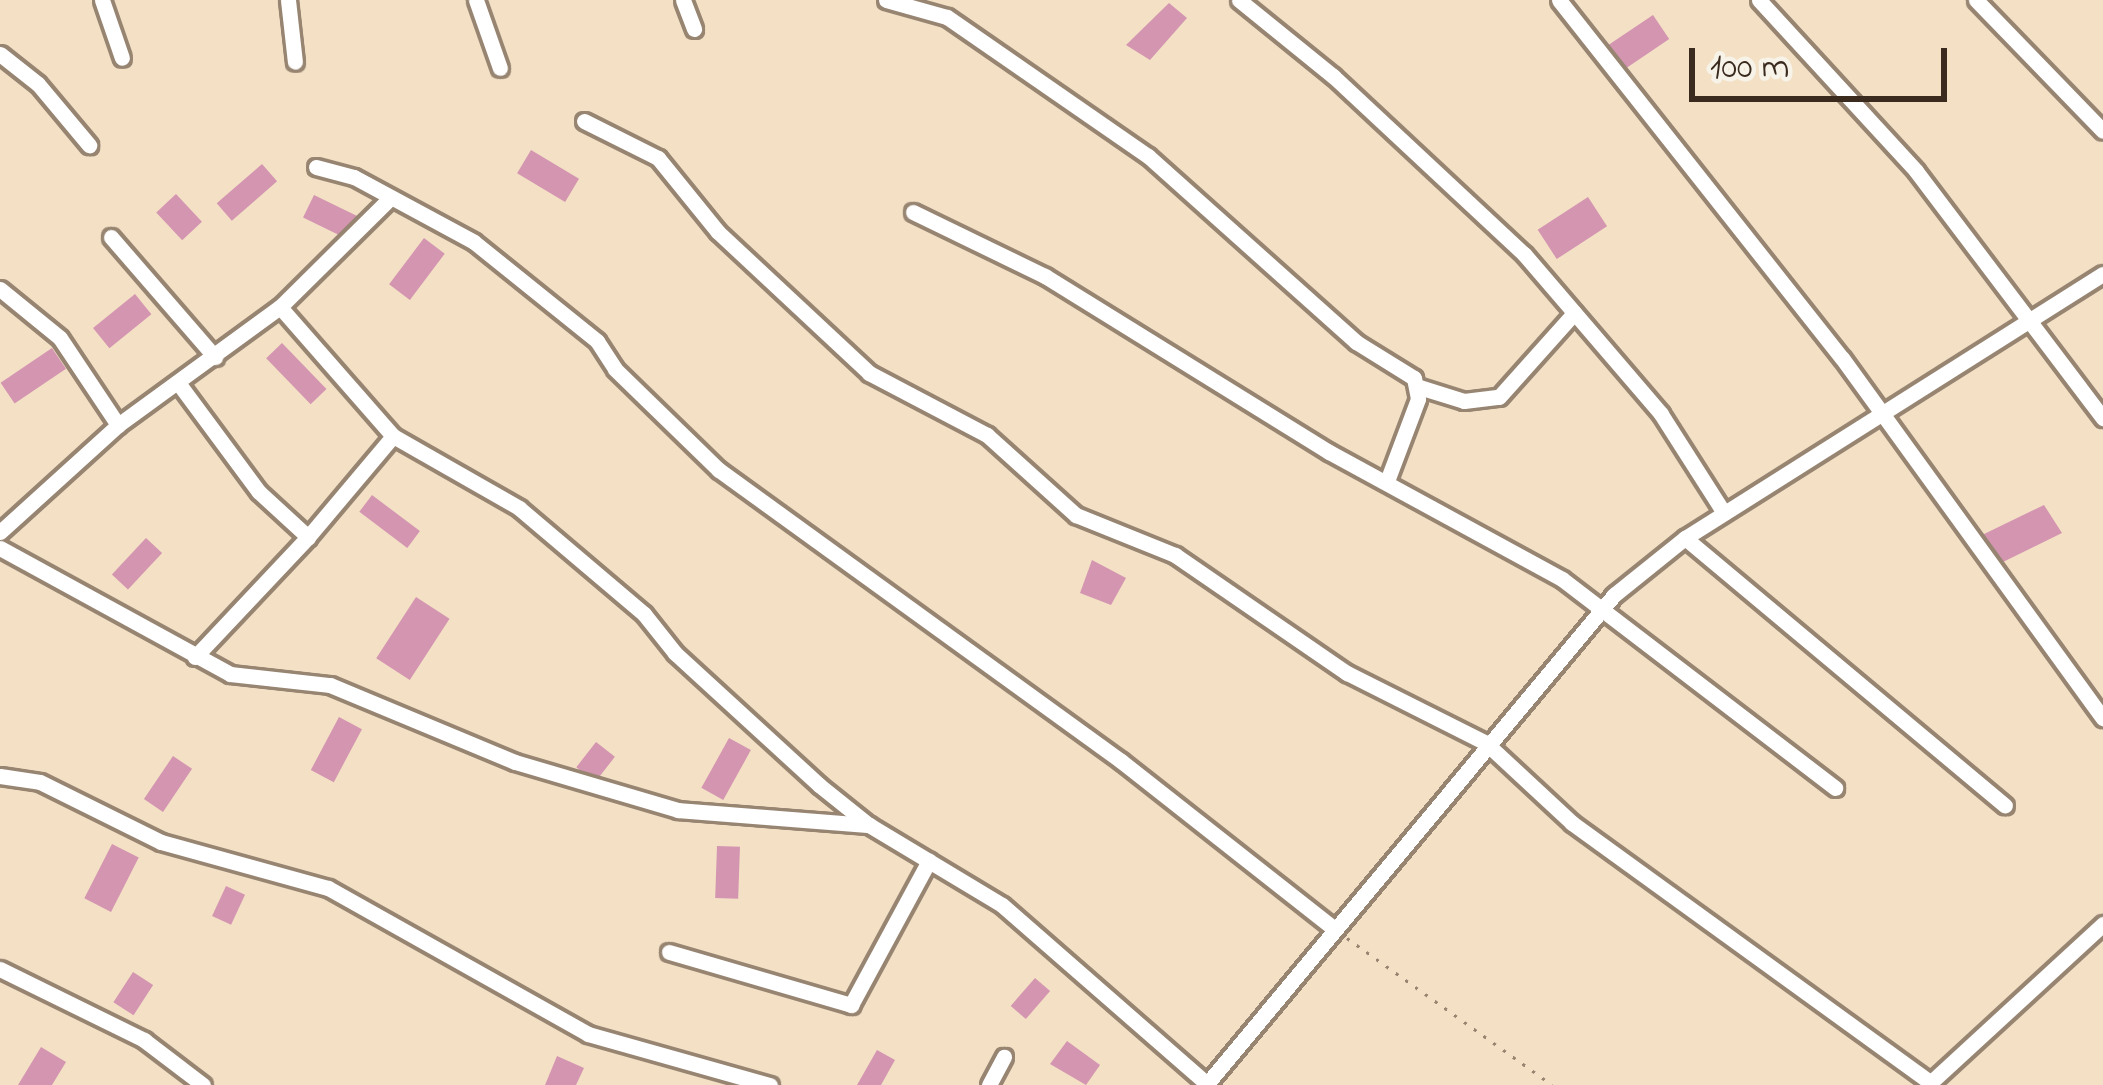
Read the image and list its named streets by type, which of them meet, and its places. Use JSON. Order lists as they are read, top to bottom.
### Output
{
  "scale_bar": "100 m"
}
